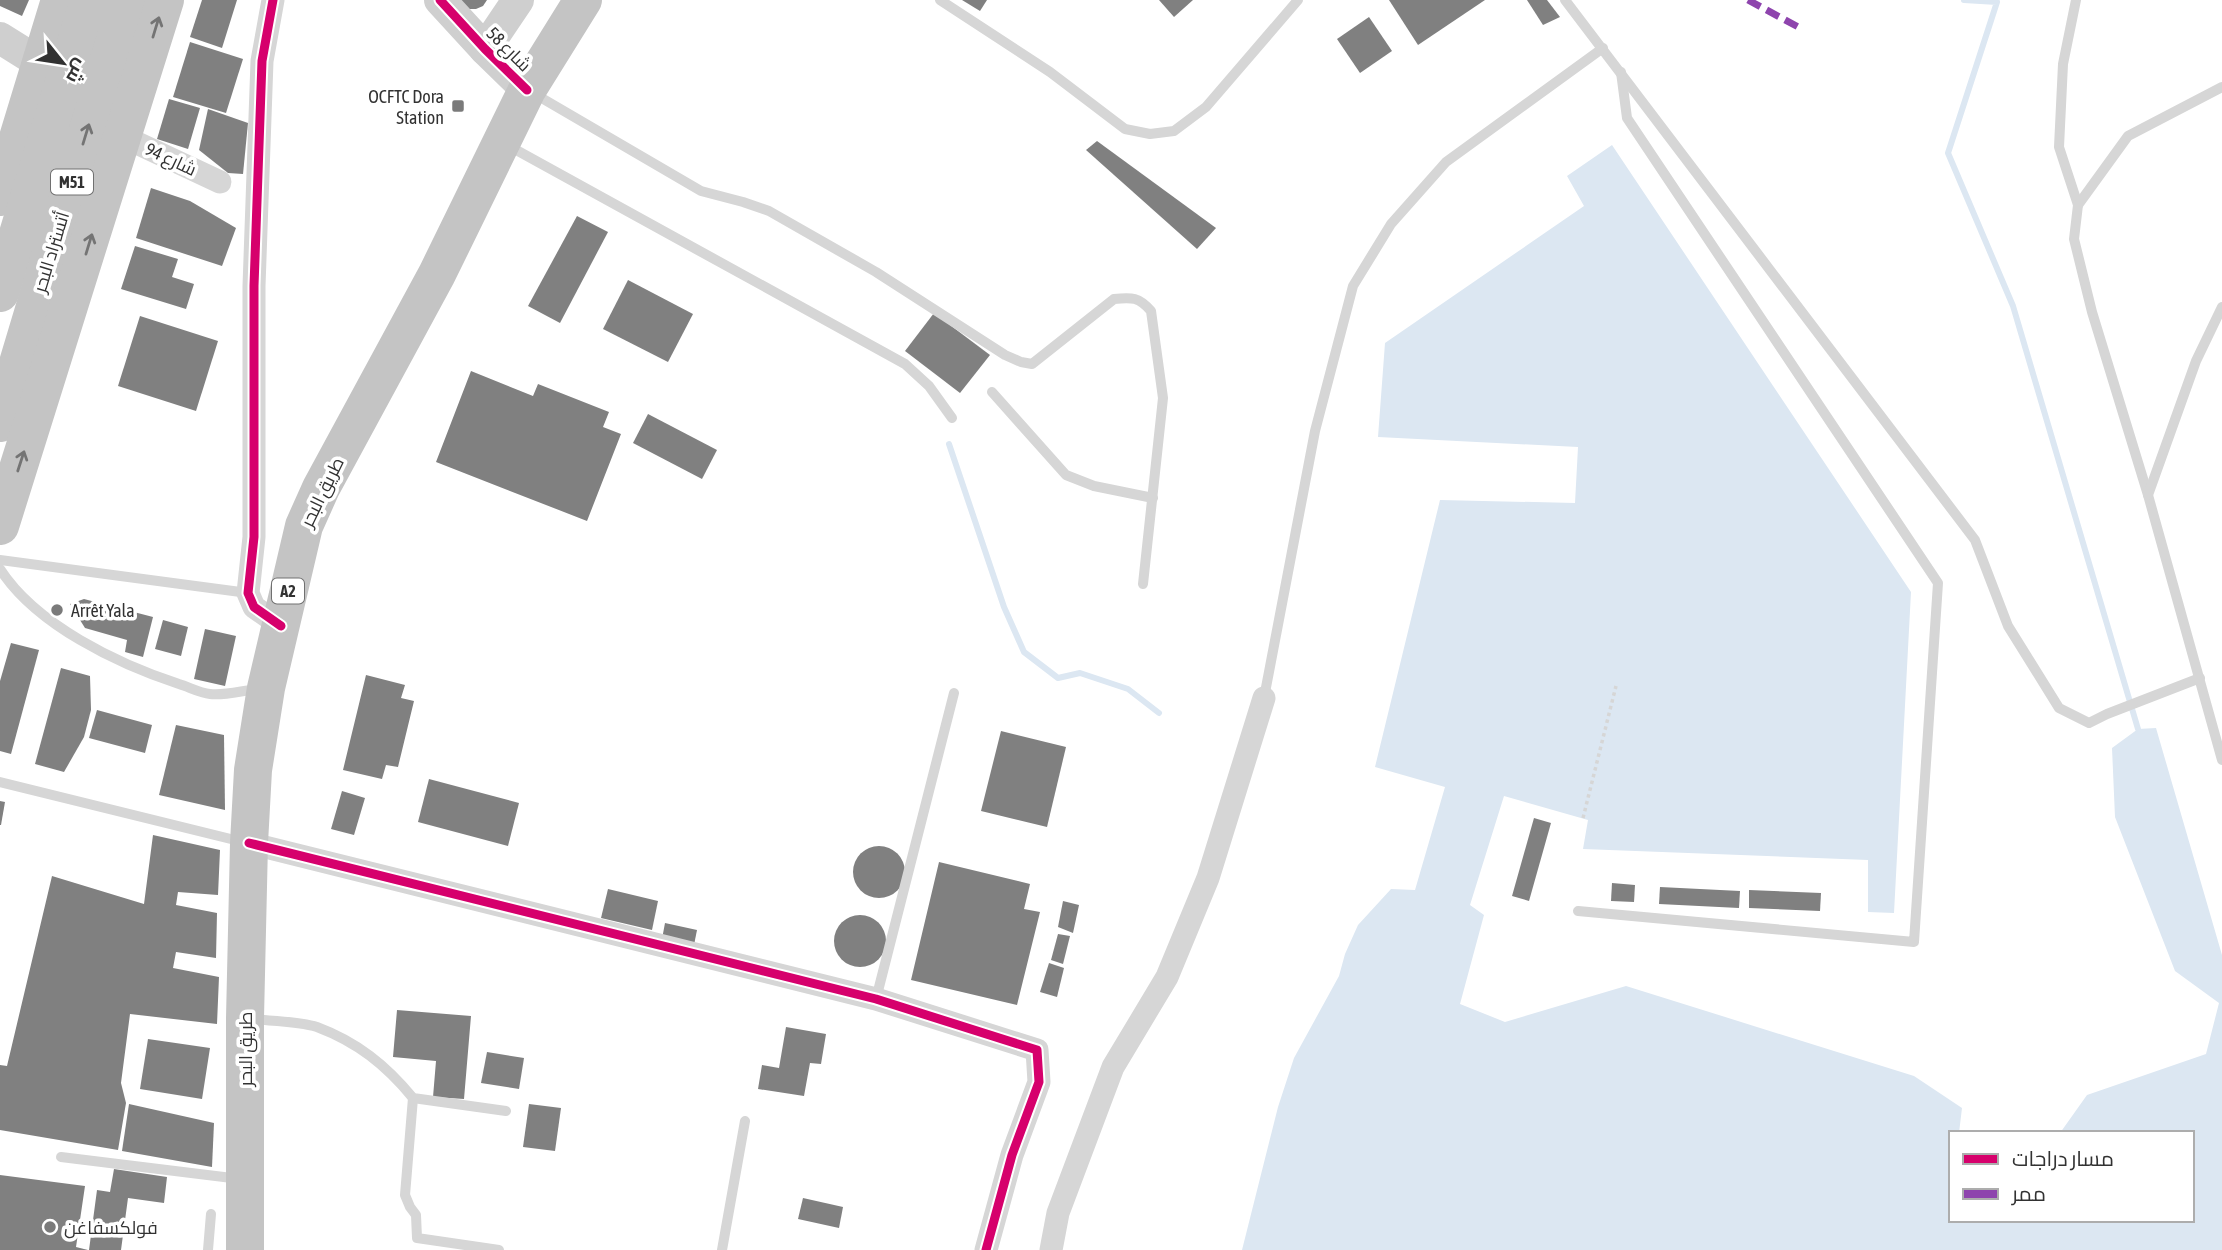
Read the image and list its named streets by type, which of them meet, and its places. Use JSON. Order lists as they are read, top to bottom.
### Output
{
  "streets": {
    "highway": [
      "M51",
      "أتستراد البحر",
      "طريق البحر",
      "A2"
    ],
    "street": ["شارع 58", "شارع 94"]
  },
  "crossings": [
    ["شارع 58", "طريق البحر"]
  ],
  "places": {
    "transit": ["OCFTC Dora Station"],
    "other": ["Arrêt Yala", "فولكسفاغن"]
  },
  "legend": ["مسار دراجات", "ممر"],
  "north": "bottom right"
}
